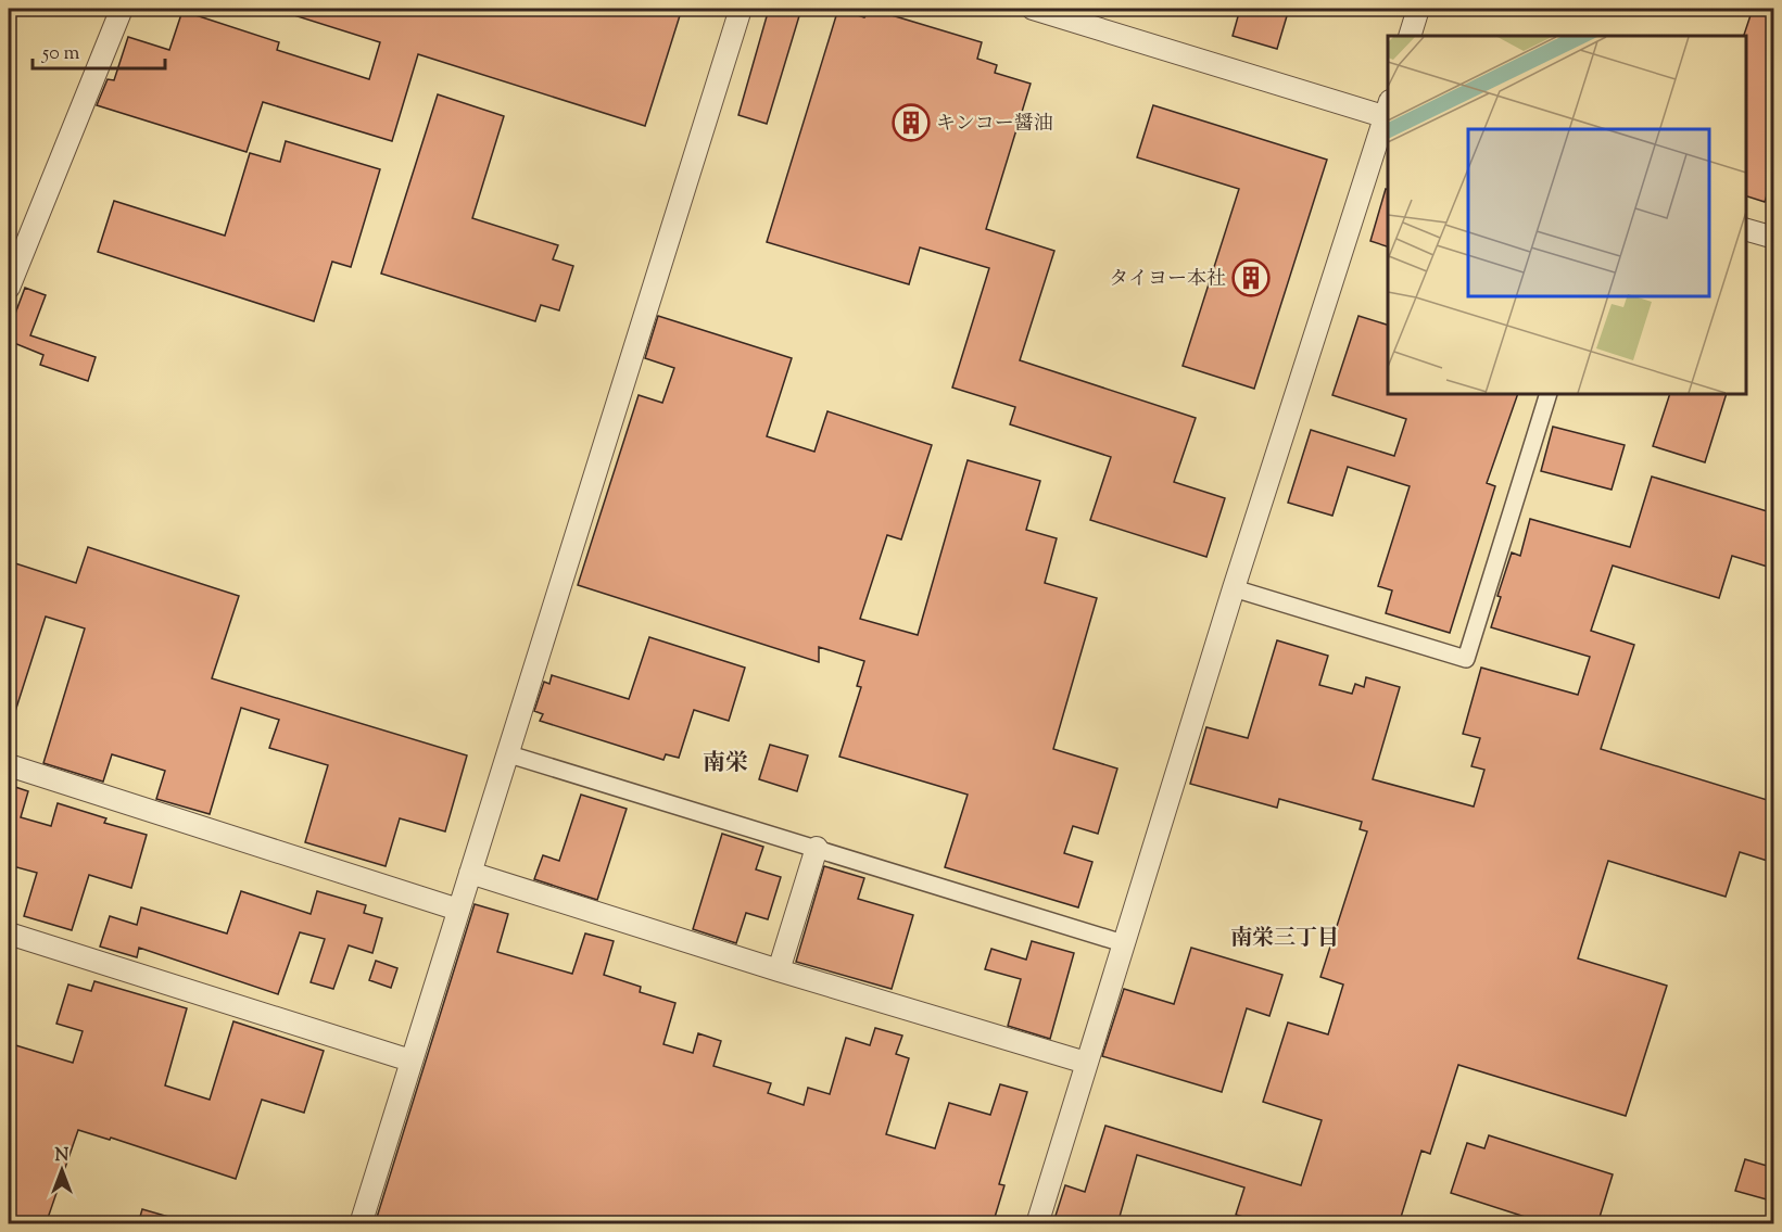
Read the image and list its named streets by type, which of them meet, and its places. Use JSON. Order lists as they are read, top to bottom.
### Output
{
  "districts": ["南栄", "南栄三丁目"],
  "places": {
    "building": ["キンコー醤油", "タイヨー本社"]
  },
  "scale_bar": "50 m",
  "north": "top"
}
